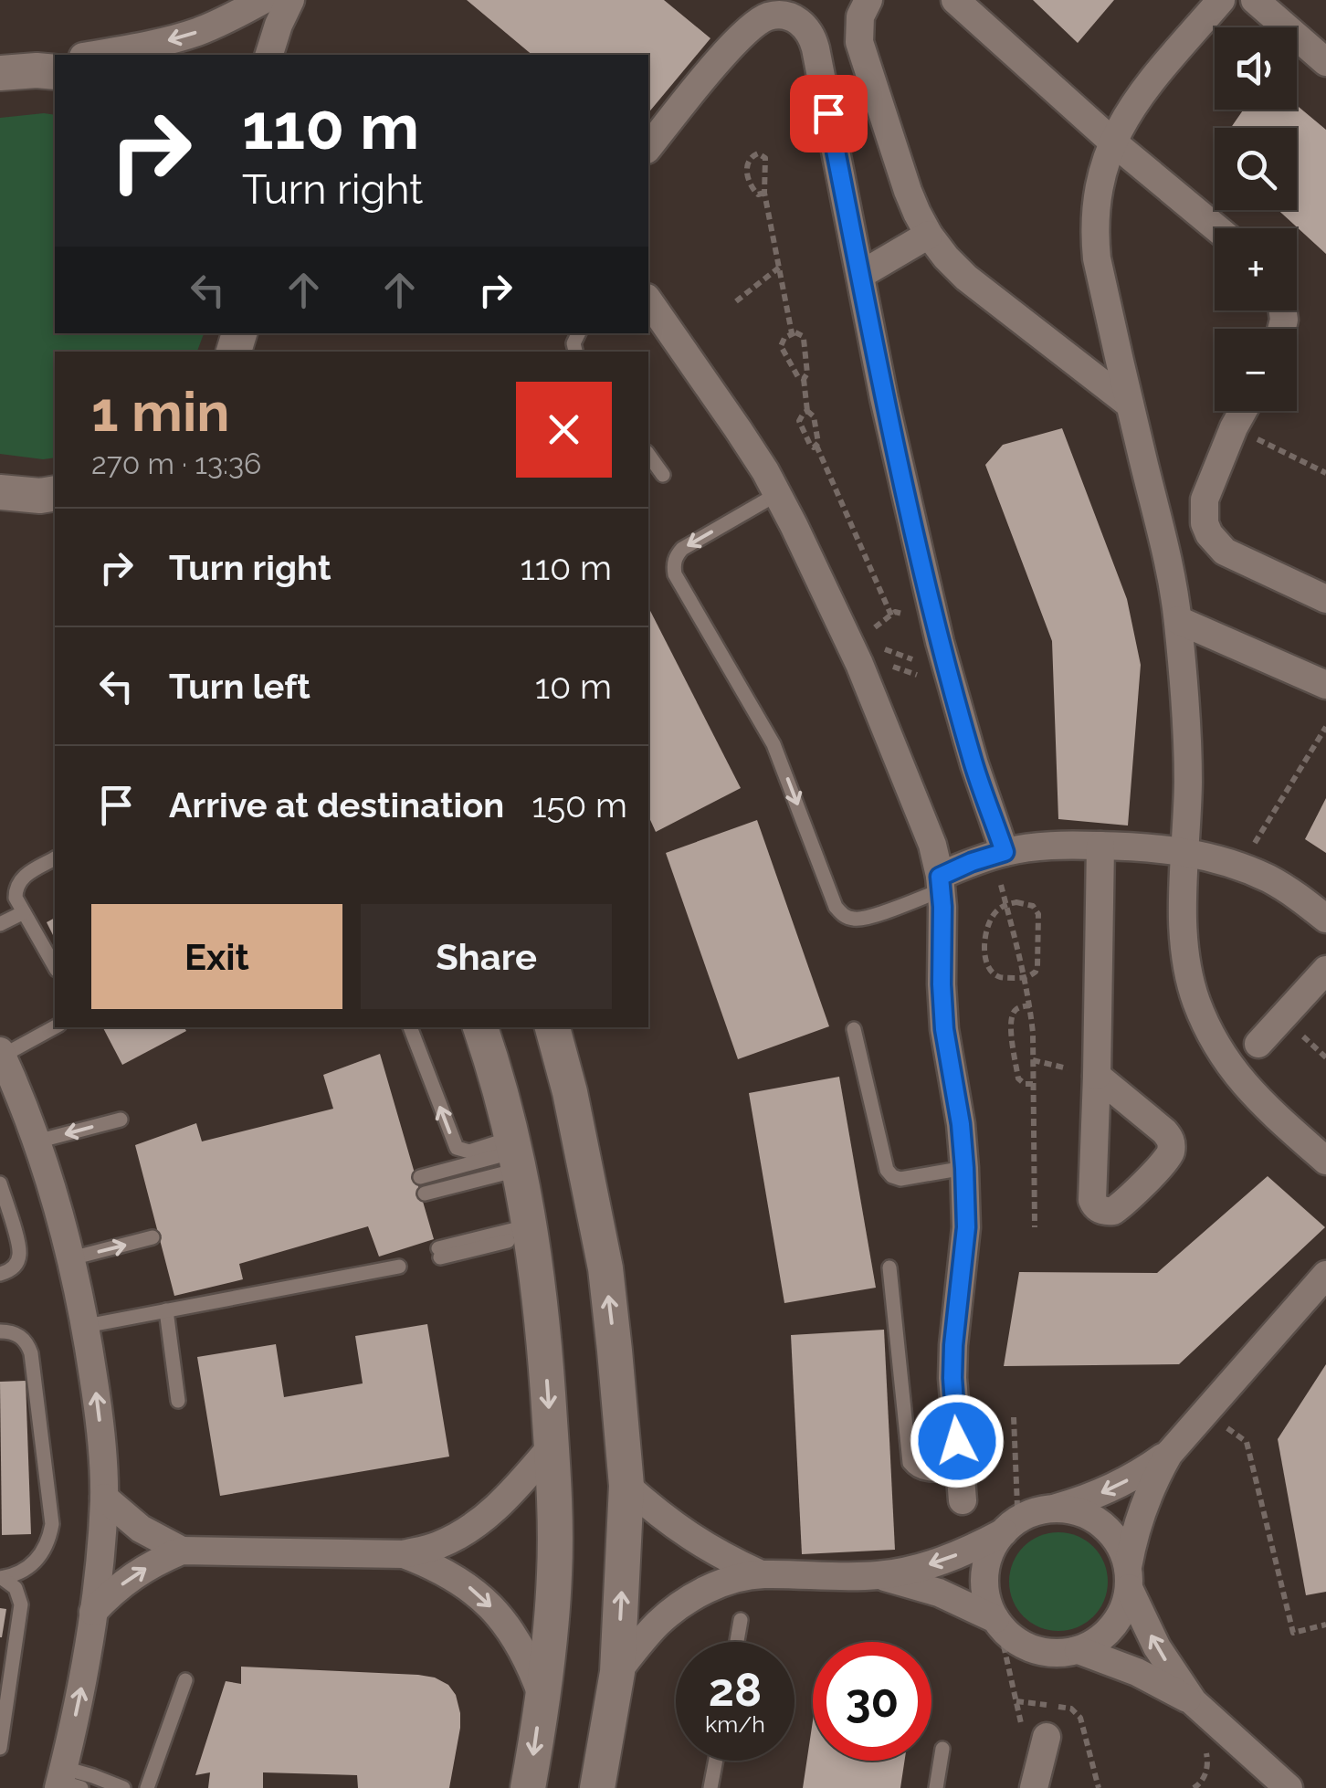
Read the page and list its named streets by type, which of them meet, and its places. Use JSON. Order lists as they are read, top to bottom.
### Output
{
  "page": {
    "map_buttons": ["+", "−"],
    "turn": ["110 m", "Turn right"],
    "heading": ["1 min", "270 m · 13:36"],
    "list": [
      {
        "name": "Turn right",
        "value": "110 m"
      },
      {
        "name": "Turn left",
        "value": "10 m"
      },
      {
        "name": "Arrive at destination",
        "value": "150 m"
      }
    ],
    "buttons": ["Exit", "Share"],
    "speed": "28 km/h",
    "limit": "30"
  }
}
